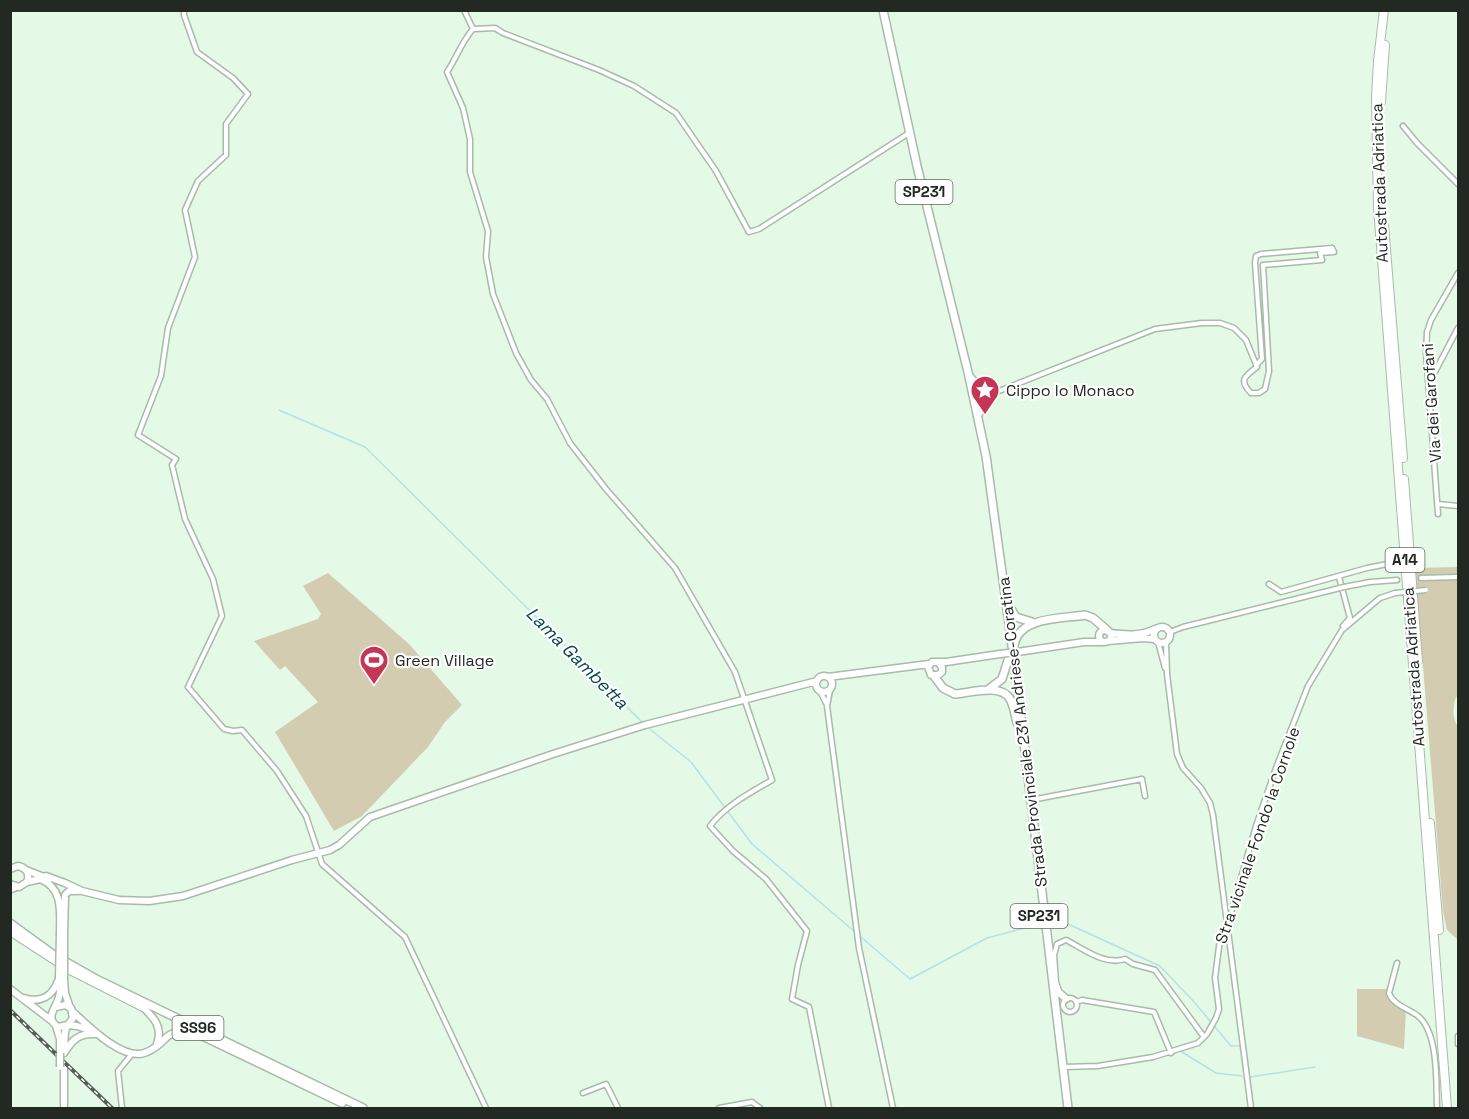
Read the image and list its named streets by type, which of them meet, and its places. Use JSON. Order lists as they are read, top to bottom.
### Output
{
  "streets": {
    "highway": ["Autostrada Adriatica", "A14"],
    "main road": ["SP231", "Strada Provinciale 231 Andriese-Coratina", "SS96"],
    "street": ["Via dei Garofani", "Stra vicinale Fondo la Cornole"]
  },
  "crossings": [
    ["Strada Provinciale 231 Andriese-Coratina", "Stra vicinale Fondo la Cornole"]
  ],
  "water": ["Lama Gambetta"],
  "places": {
    "place": ["Cippo lo Monaco"],
    "sports": ["Green Village"]
  }
}
